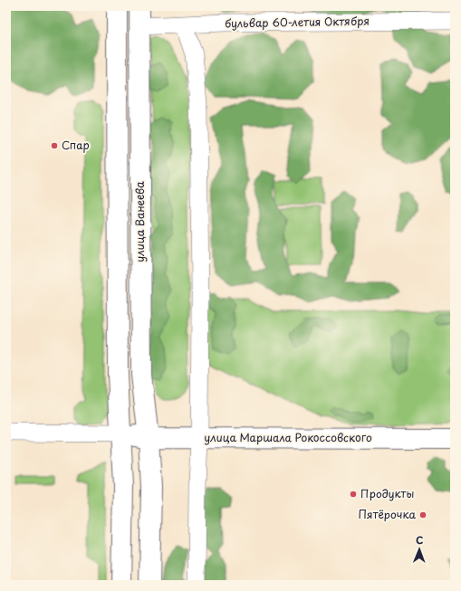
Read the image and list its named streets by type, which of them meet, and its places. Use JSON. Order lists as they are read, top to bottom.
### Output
{
  "streets": {
    "main road": ["улица Ванеева", "улица Маршала Рокоссовского"],
    "street": ["бульвар 60-летия Октября"]
  },
  "crossings": [
    ["бульвар 60-летия Октября", "улица Ванеева"],
    ["улица Ванеева", "улица Маршала Рокоссовского"]
  ],
  "places": ["Спар", "Продукты", "Пятёрочка"],
  "north": "top"
}
